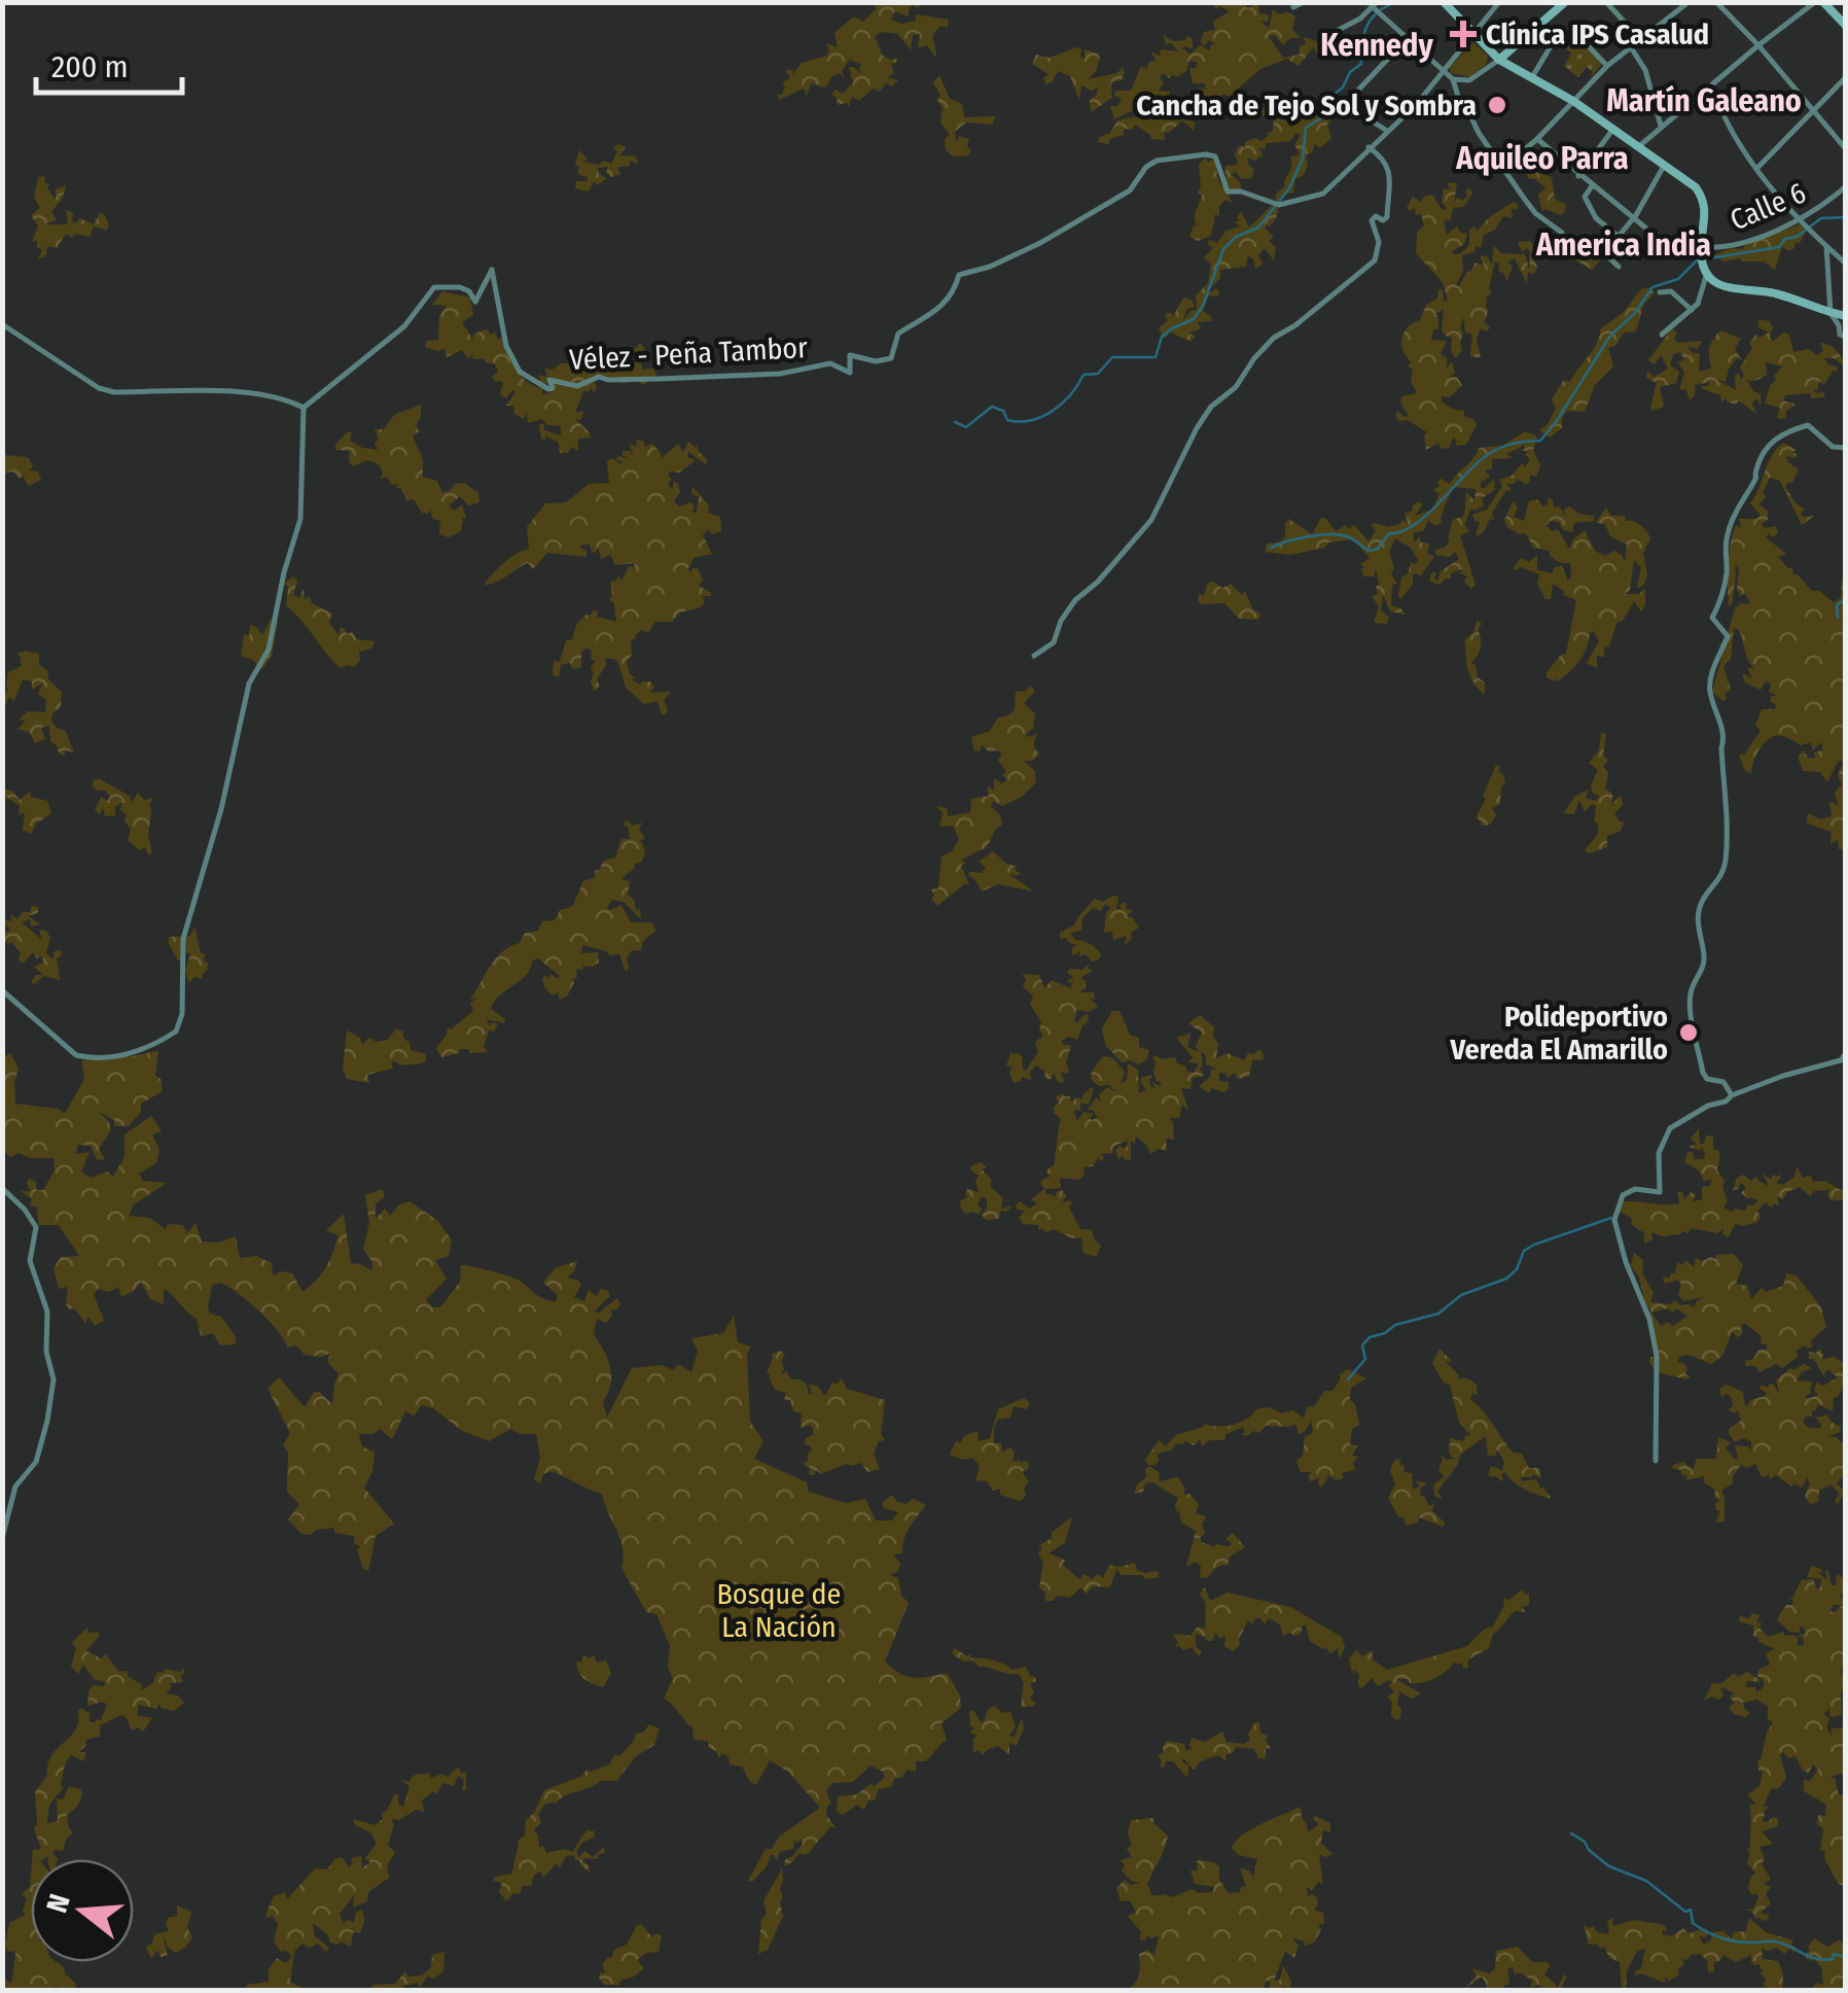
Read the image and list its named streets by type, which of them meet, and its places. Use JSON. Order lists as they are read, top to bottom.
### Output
{
  "streets": {
    "street": ["Calle 6", "Vélez - Peña Tambor"]
  },
  "districts": [
    "Kennedy",
    "Martín Galeano",
    "Aquileo Parra",
    "America India"
  ],
  "parks": ["Bosque de La Nación"],
  "places": {
    "health": ["Clínica IPS Casalud"],
    "other": ["Cancha de Tejo Sol y Sombra", "Polideportivo Vereda El Amarillo"]
  },
  "scale_bar": "200 m",
  "north": "left"
}
